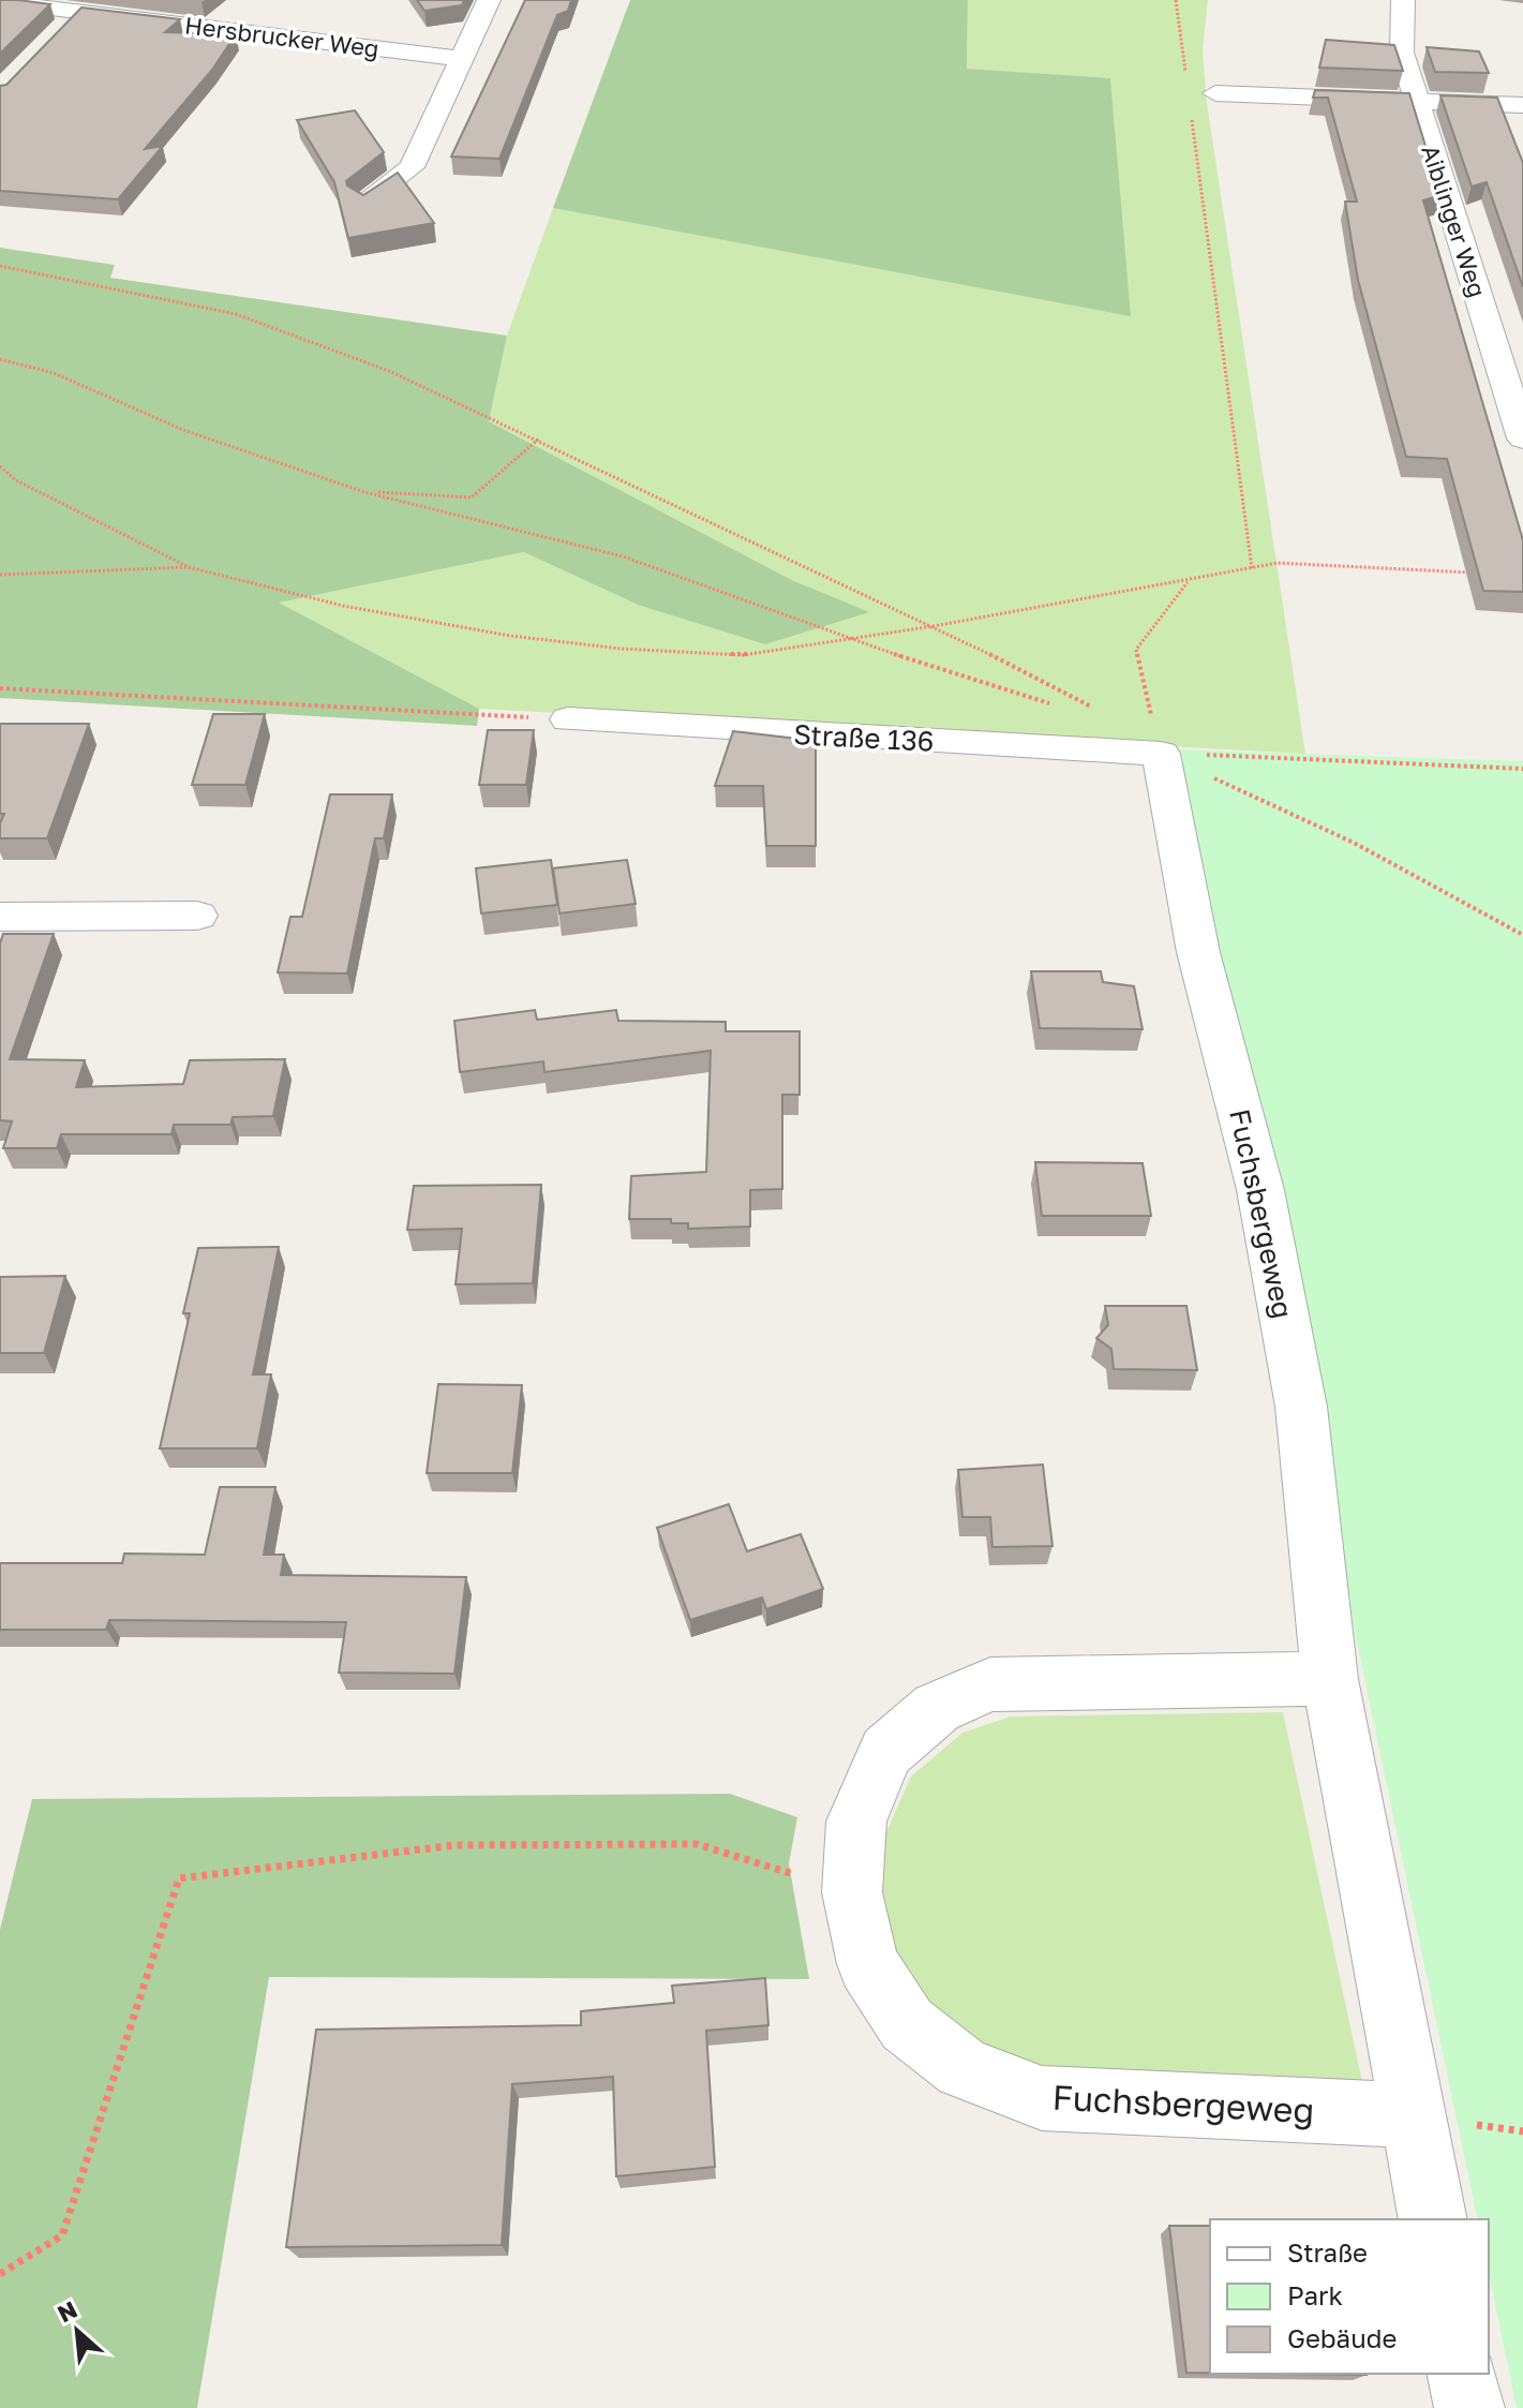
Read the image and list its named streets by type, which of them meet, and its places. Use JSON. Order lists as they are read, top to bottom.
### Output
{
  "streets": {
    "street": [
      "Hersbrucker Weg",
      "Aiblinger Weg",
      "Straße 136",
      "Fuchsbergeweg"
    ]
  },
  "crossings": [
    ["Straße 136", "Fuchsbergeweg"]
  ],
  "legend": ["Straße", "Park", "Gebäude"],
  "north": "top left"
}
